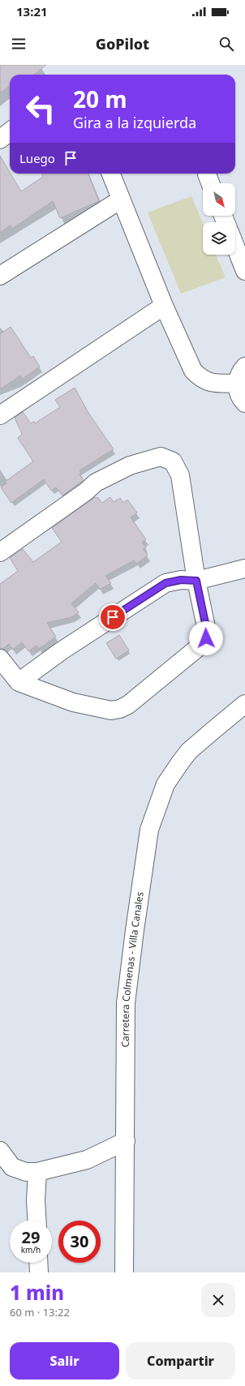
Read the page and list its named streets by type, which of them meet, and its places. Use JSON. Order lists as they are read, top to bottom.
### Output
{
  "streets": {
    "street": ["Carretera Colmenas - Villa Canales"]
  },
  "north": "bottom right",
  "page": {
    "status": "13:21",
    "header": "GoPilot",
    "turn": ["20 m", "Gira a la izquierda"],
    "then": "Luego",
    "speed": "29 km/h",
    "limit": "30",
    "heading": ["1 min", "60 m · 13:22"],
    "buttons": ["Salir", "Compartir"]
  }
}
